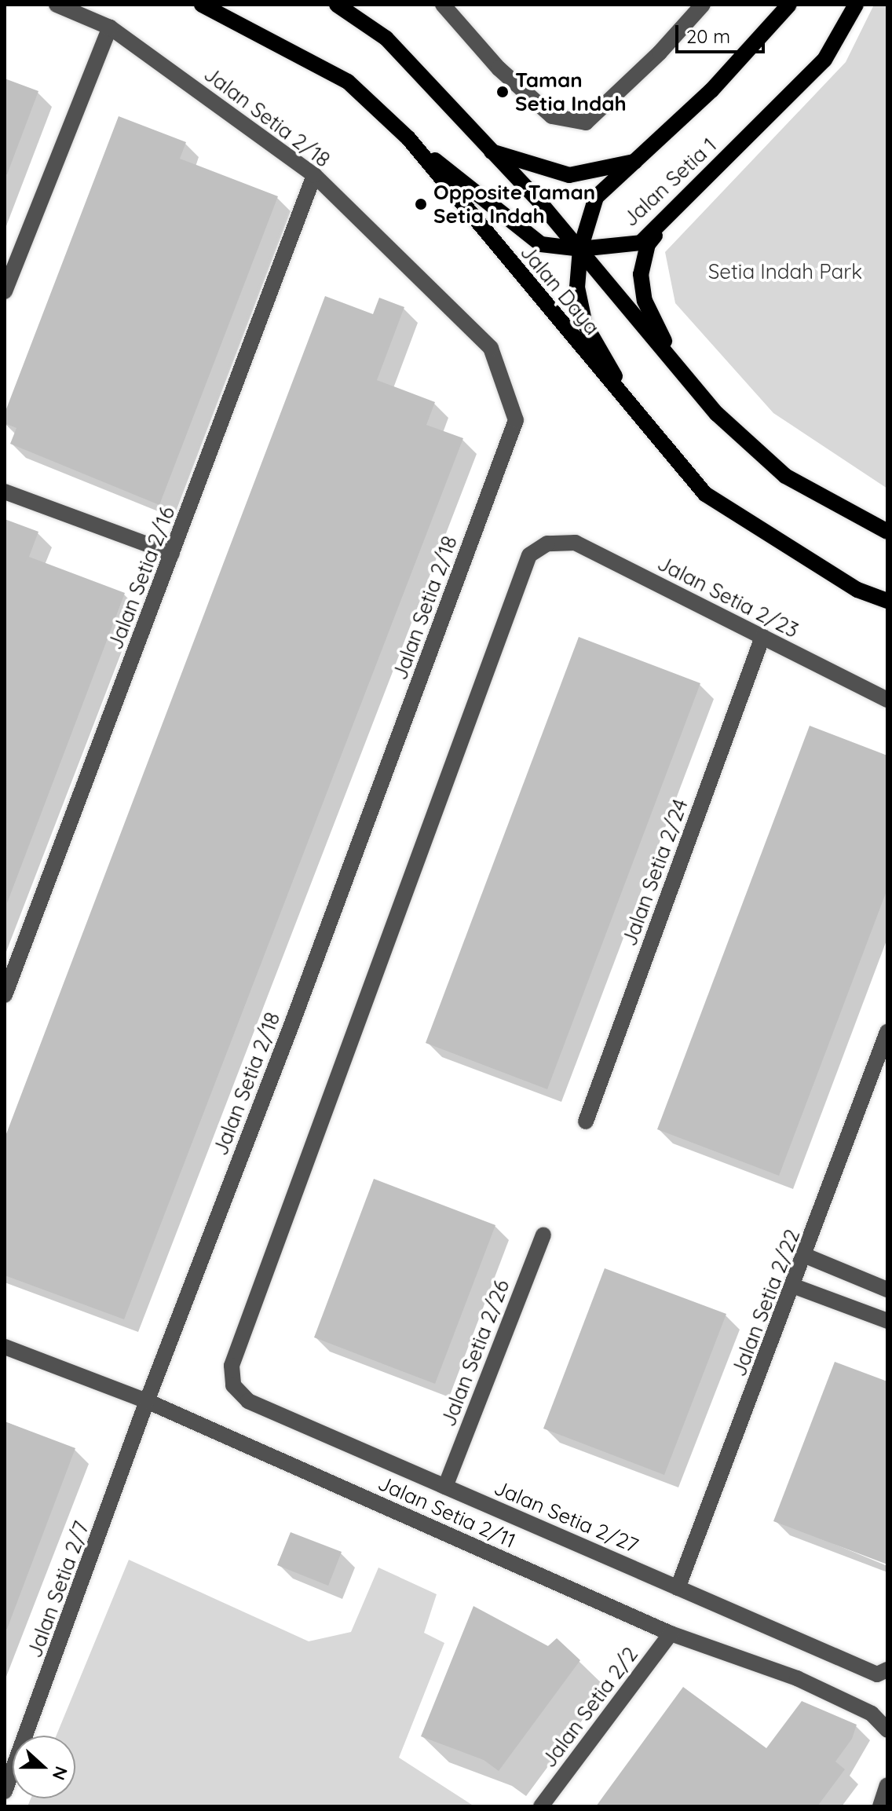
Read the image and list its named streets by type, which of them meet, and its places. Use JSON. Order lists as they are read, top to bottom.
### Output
{
  "streets": {
    "main road": ["Jalan Setia 1", "Jalan Daya"],
    "street": [
      "Jalan Setia 2/18",
      "Jalan Setia 2/16",
      "Jalan Setia 2/23",
      "Jalan Setia 2/24",
      "Jalan Setia 2/22",
      "Jalan Setia 2/26",
      "Jalan Setia 2/11",
      "Jalan Setia 2/27",
      "Jalan Setia 2/7",
      "Jalan Setia 2/2"
    ]
  },
  "crossings": [
    ["Jalan Setia 2/18", "Jalan Setia 2/16"],
    ["Jalan Setia 2/18", "Jalan Setia 2/11"],
    ["Jalan Setia 2/18", "Jalan Setia 2/7"],
    ["Jalan Setia 1", "Jalan Daya"],
    ["Jalan Setia 2/23", "Jalan Setia 2/24"],
    ["Jalan Setia 2/23", "Jalan Setia 2/27"],
    ["Jalan Setia 2/22", "Jalan Setia 2/27"],
    ["Jalan Setia 2/26", "Jalan Setia 2/27"],
    ["Jalan Setia 2/11", "Jalan Setia 2/7"],
    ["Jalan Setia 2/11", "Jalan Setia 2/2"]
  ],
  "parks": ["Setia Indah Park"],
  "places": ["Taman Setia Indah", "Opposite Taman Setia Indah"],
  "scale_bar": "20 m",
  "north": "right"
}
